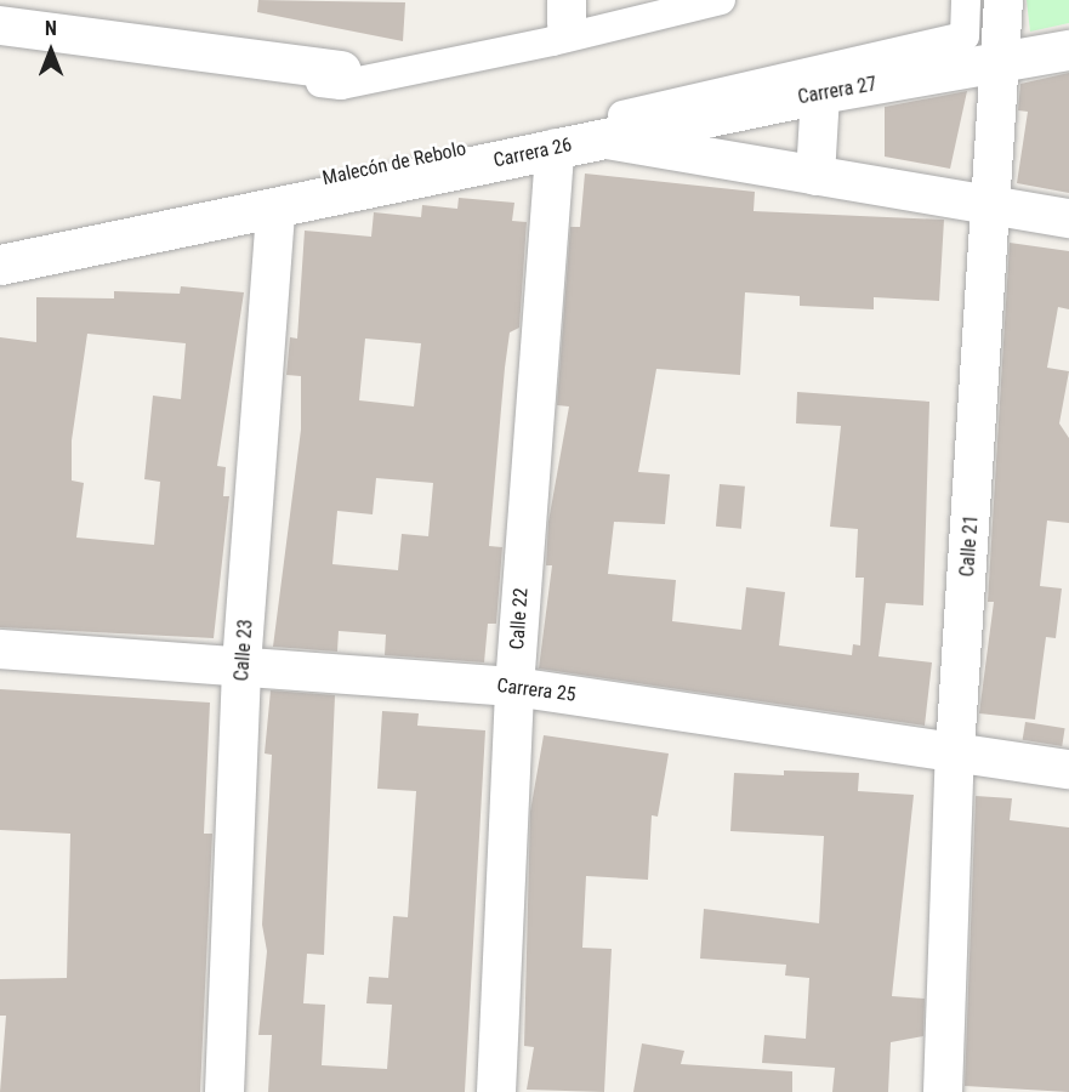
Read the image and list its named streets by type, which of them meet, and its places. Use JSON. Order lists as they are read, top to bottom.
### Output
{
  "streets": {
    "street": [
      "Carrera 27",
      "Carrera 26",
      "Malecón de Rebolo",
      "Calle 21",
      "Calle 22",
      "Calle 23",
      "Carrera 25"
    ]
  },
  "crossings": [
    ["Carrera 27", "Carrera 26"],
    ["Carrera 27", "Calle 21"],
    ["Carrera 26", "Calle 21"],
    ["Carrera 26", "Calle 22"],
    ["Carrera 26", "Calle 23"],
    ["Calle 21", "Carrera 25"],
    ["Calle 22", "Carrera 25"],
    ["Calle 23", "Carrera 25"]
  ],
  "north": "top"
}
